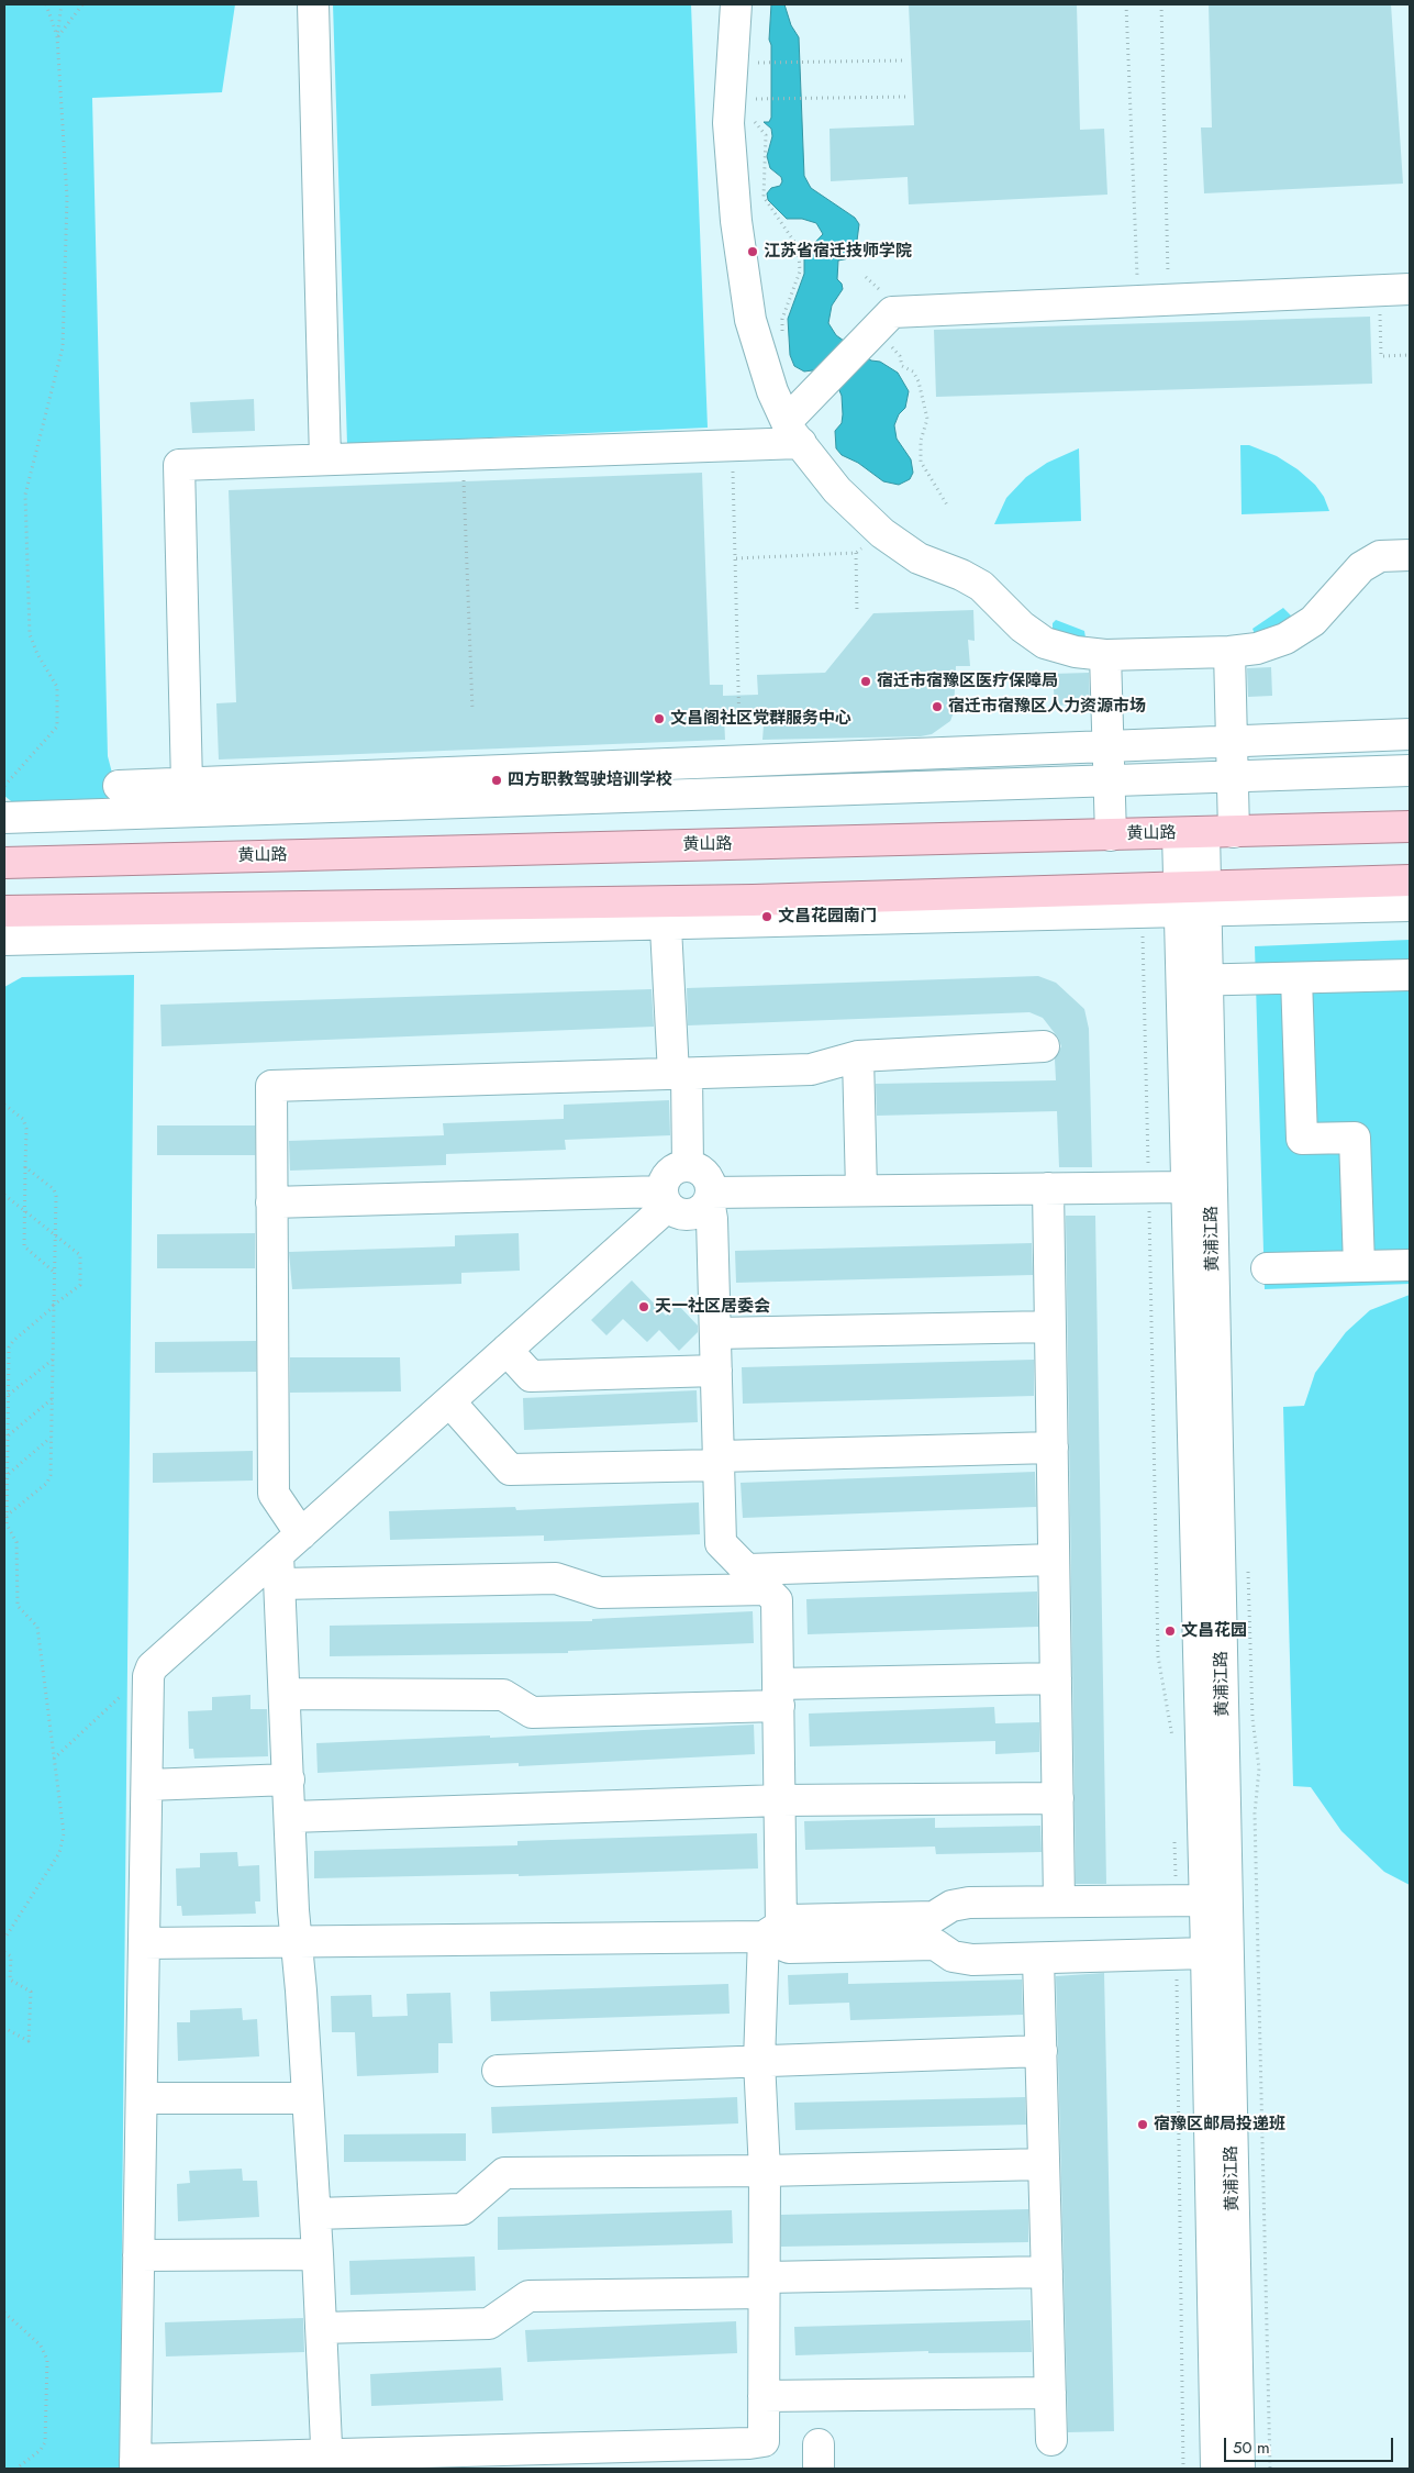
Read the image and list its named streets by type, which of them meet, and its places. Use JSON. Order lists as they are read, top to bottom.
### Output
{
  "streets": {
    "main road": ["黄山路"],
    "street": ["黄浦江路"]
  },
  "crossings": [
    ["黄山路", "黄浦江路"]
  ],
  "places": [
    "江苏省宿迁技师学院",
    "宿迁市宿豫区医疗保障局",
    "宿迁市宿豫区人力资源市场",
    "文昌阁社区党群服务中心",
    "四方职教驾驶培训学校",
    "文昌花园南门",
    "天一社区居委会",
    "文昌花园",
    "宿豫区邮局投递班"
  ],
  "scale_bar": "50 m"
}
